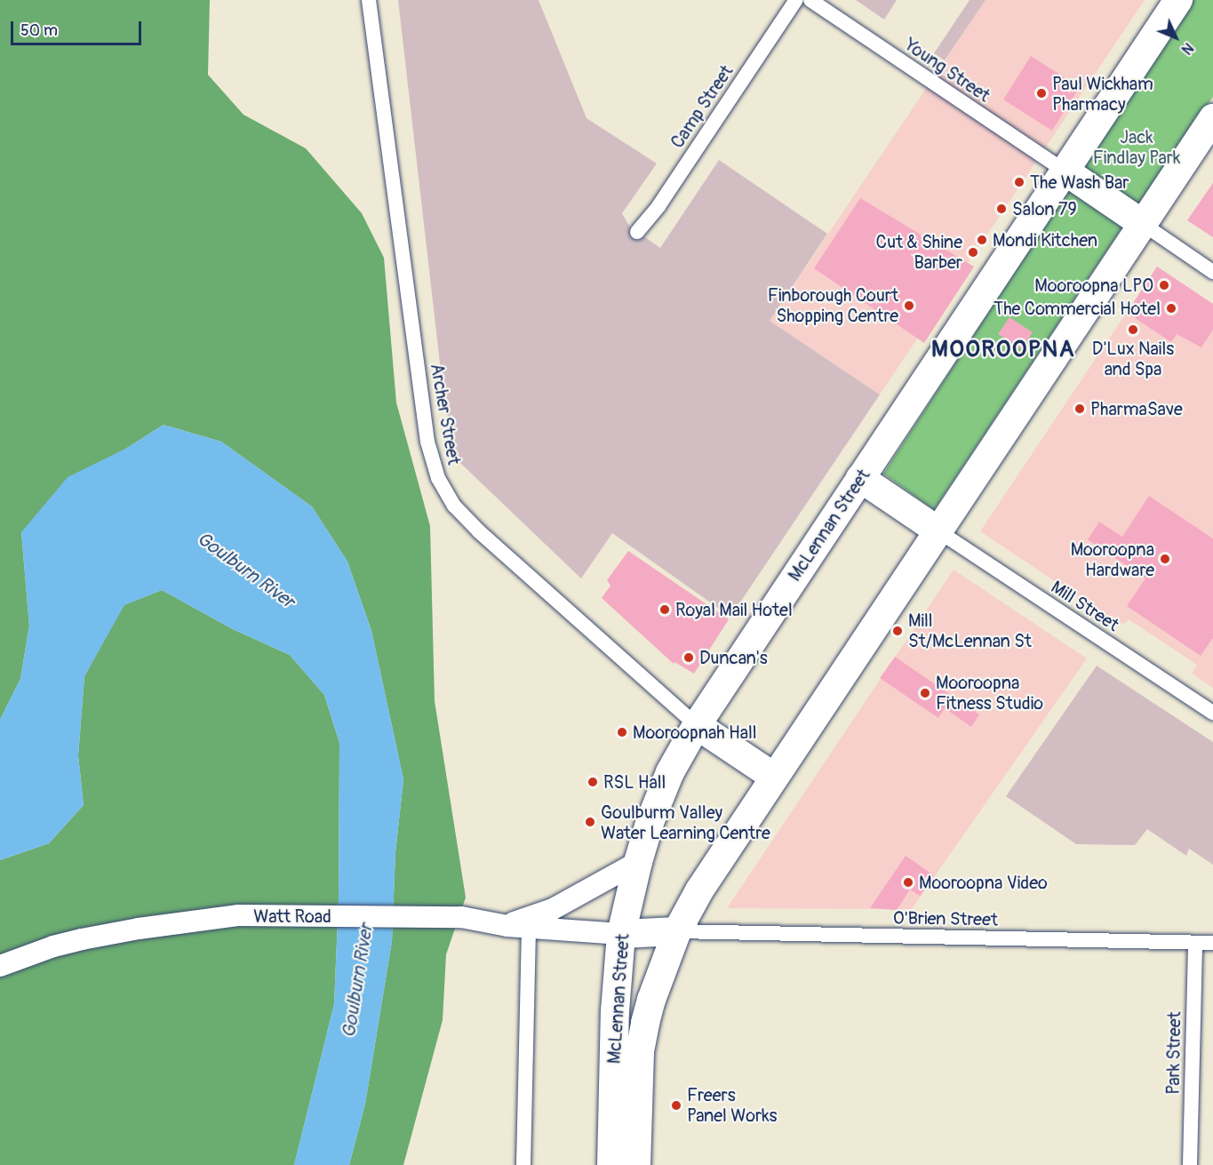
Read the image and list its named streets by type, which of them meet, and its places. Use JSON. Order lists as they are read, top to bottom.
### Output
{
  "streets": {
    "highway": ["McLennan Street"],
    "street": [
      "Young Street",
      "Camp Street",
      "Archer Street",
      "Mill Street",
      "Watt Road",
      "O'Brien Street",
      "Park Street"
    ]
  },
  "crossings": [
    ["Young Street", "McLennan Street"],
    ["Archer Street", "McLennan Street"],
    ["McLennan Street", "Mill Street"],
    ["McLennan Street", "Watt Road"],
    ["McLennan Street", "O'Brien Street"],
    ["O'Brien Street", "Park Street"]
  ],
  "districts": ["MOOROOPNA"],
  "water": ["Goulburn River"],
  "parks": ["Jack Findlay Park"],
  "places": [
    "Paul Wickham Pharmacy",
    "The Wash Bar",
    "Salon 79",
    "Mondi Kitchen",
    "Cut & Shine Barber",
    "Mooroopna LPO",
    "Finborough Court Shopping Centre",
    "The Commercial Hotel",
    "D'Lux Nails and Spa",
    "PharmaSave",
    "Mooroopna Hardware",
    "Royal Mail Hotel",
    "Mill St/McLennan St",
    "Duncan's",
    "Mooroopna Fitness Studio",
    "Mooroopnah Hall",
    "RSL Hall",
    "Goulburm Valley Water Learning Centre",
    "Mooroopna Video",
    "Freers Panel Works"
  ],
  "scale_bar": "50 m",
  "north": "bottom right"
}
